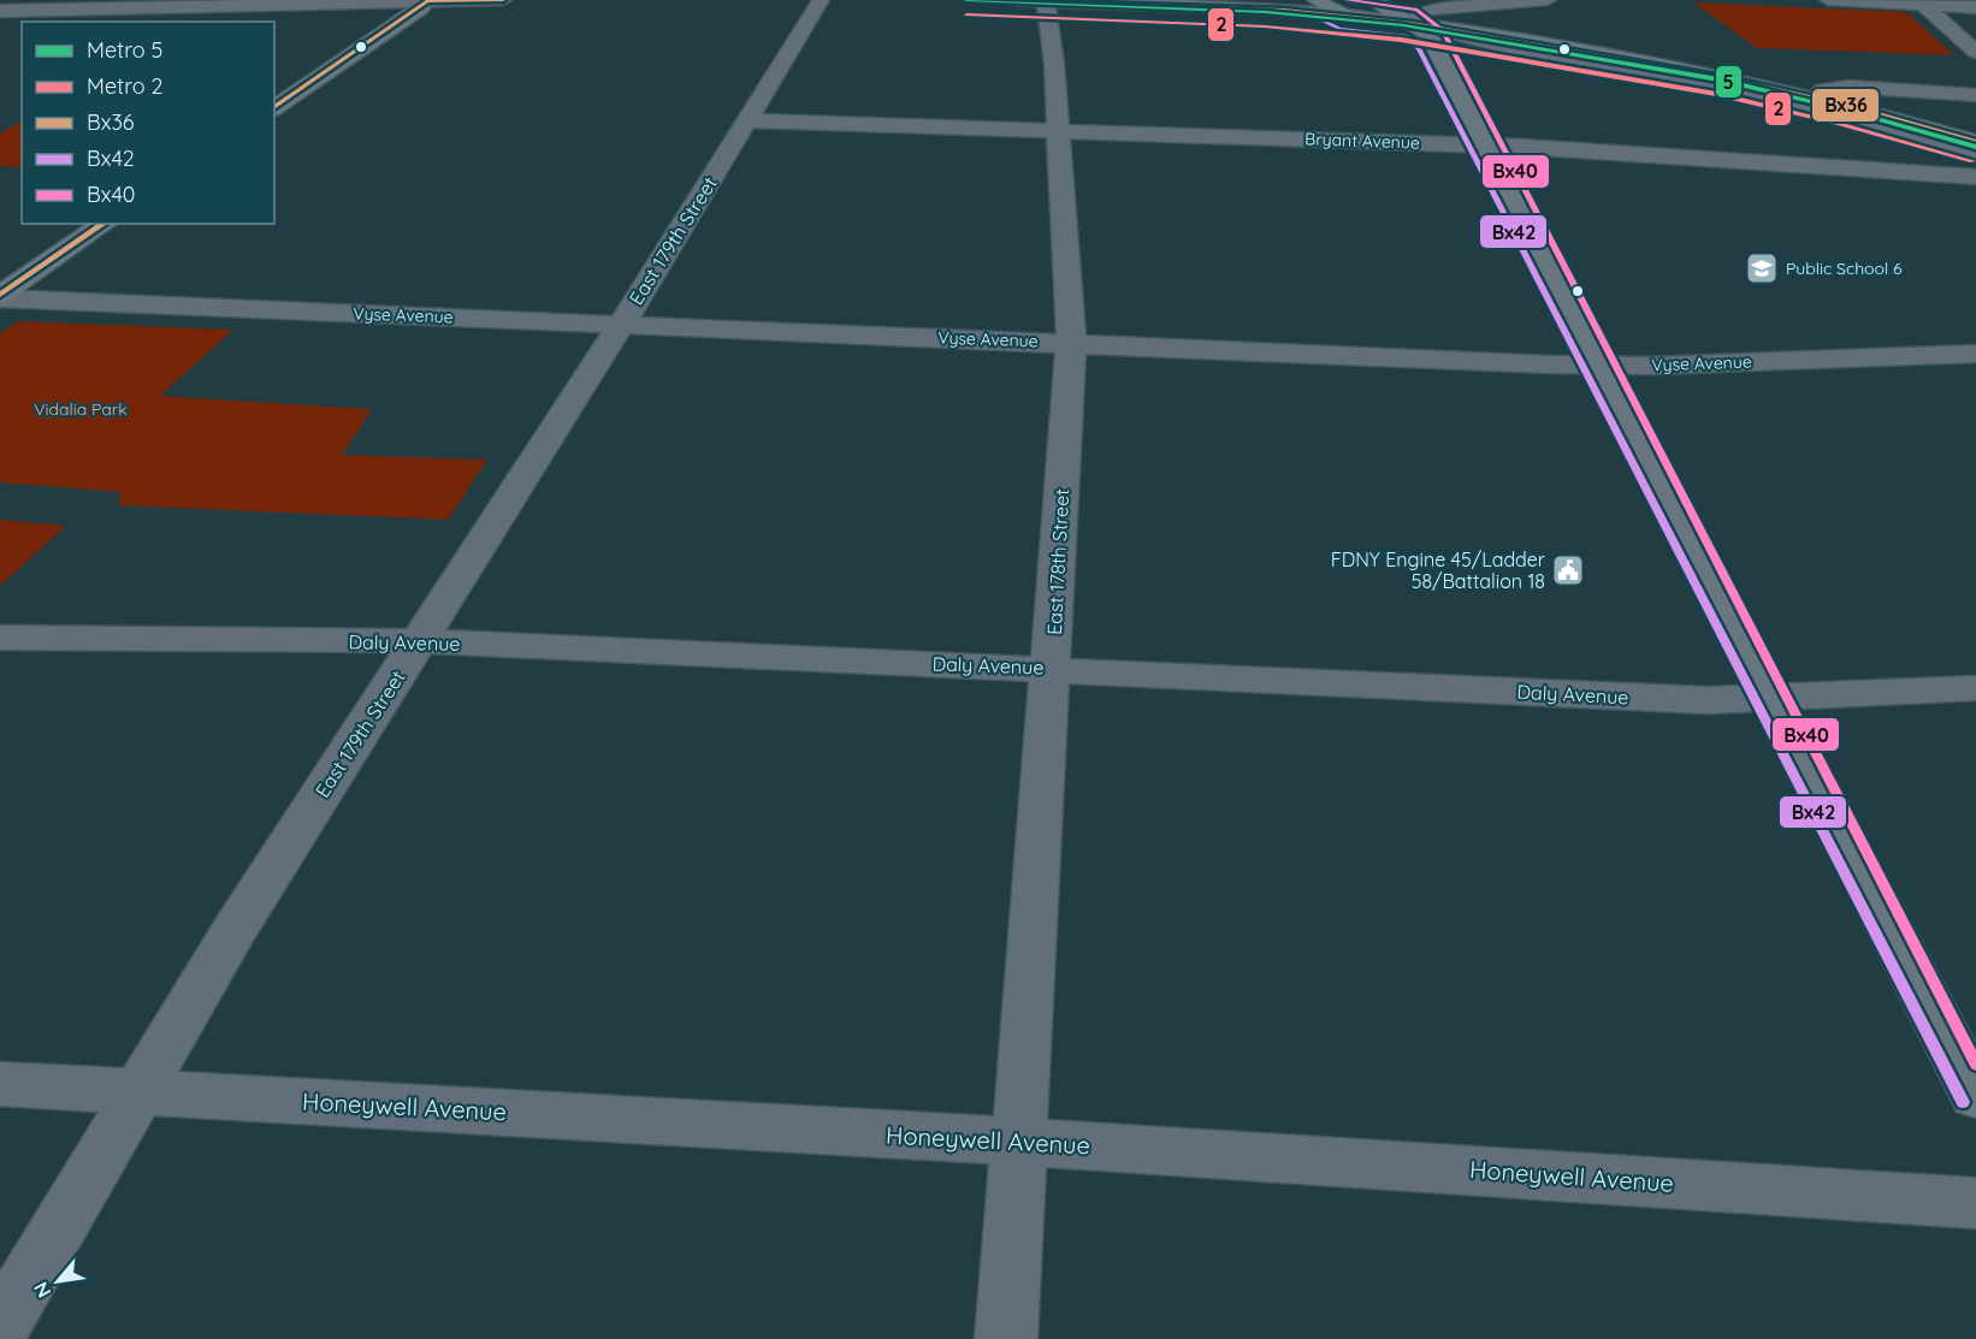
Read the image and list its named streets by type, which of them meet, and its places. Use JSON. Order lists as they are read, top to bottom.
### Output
{
  "streets": {
    "street": [
      "Bryant Avenue",
      "East 179th Street",
      "Vyse Avenue",
      "East 178th Street",
      "Daly Avenue",
      "Honeywell Avenue"
    ]
  },
  "crossings": [
    ["Bryant Avenue", "East 179th Street"],
    ["Bryant Avenue", "East 178th Street"],
    ["East 179th Street", "Vyse Avenue"],
    ["East 179th Street", "Daly Avenue"],
    ["East 179th Street", "Honeywell Avenue"],
    ["Vyse Avenue", "East 178th Street"],
    ["East 178th Street", "Daly Avenue"],
    ["East 178th Street", "Honeywell Avenue"]
  ],
  "parks": ["Vidalia Park"],
  "places": {
    "school or university": ["Public School 6"],
    "public building": ["FDNY Engine 45/Ladder 58/Battalion 18"]
  },
  "lines": [
    "metro line 5",
    "transit line Bx36",
    "transit line Bx40",
    "transit line Bx42",
    "metro line 2"
  ],
  "legend": [
    "Metro 5",
    "Metro 2",
    "Bx36",
    "Bx42",
    "Bx40"
  ],
  "north": "bottom left"
}
